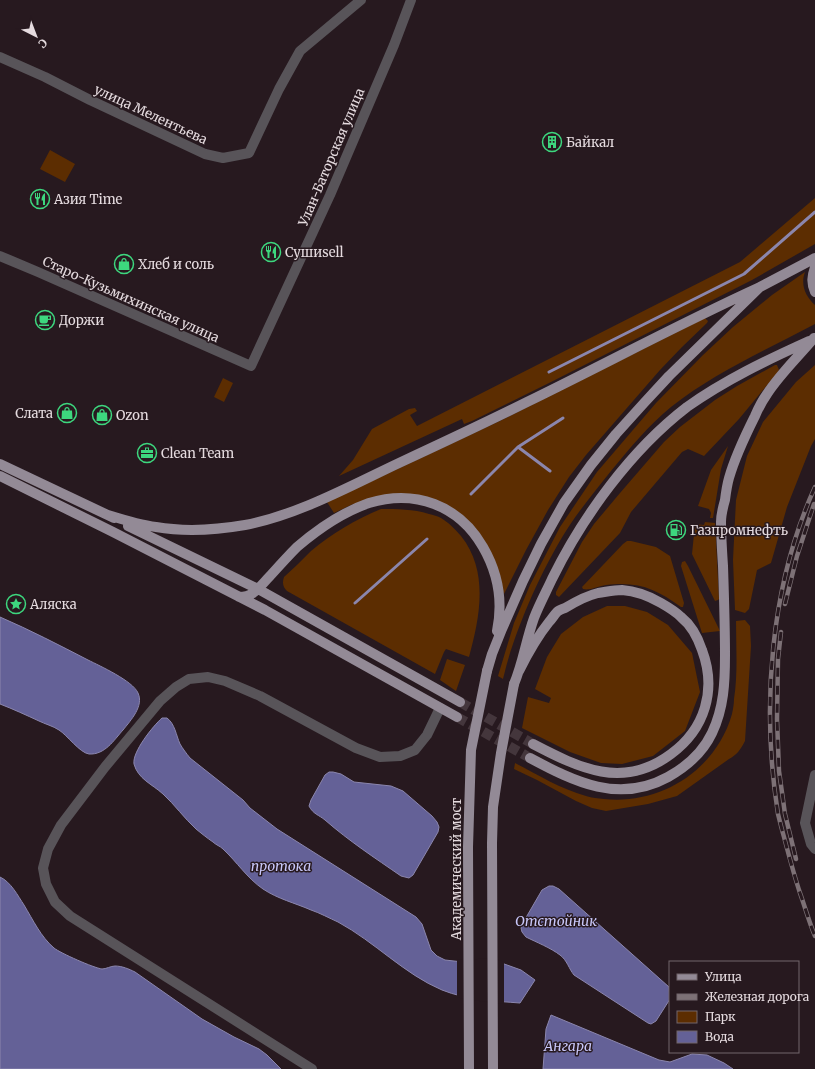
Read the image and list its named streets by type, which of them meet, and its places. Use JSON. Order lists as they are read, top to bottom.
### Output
{
  "streets": {
    "main road": ["Академический мост"],
    "street": ["улица Мелентьева", "Улан-Баторская улица", "Старо-Кузьмихинская улица"]
  },
  "crossings": [
    ["Улан-Баторская улица", "Старо-Кузьмихинская улица"]
  ],
  "water": ["протока", "Отстойник", "Ангара"],
  "places": {
    "building": ["Байкал"],
    "restaurant": ["Азия Time", "Сушиsell"],
    "shop": ["Хлеб и соль", "Слата", "Ozon"],
    "cafe": ["Доржи"],
    "office": ["Clean Team"],
    "fuel station": ["Газпромнефть"],
    "place": ["Аляска"]
  },
  "legend": [
    "Улица",
    "Железная дорога",
    "Парк",
    "Вода"
  ],
  "north": "bottom right"
}
